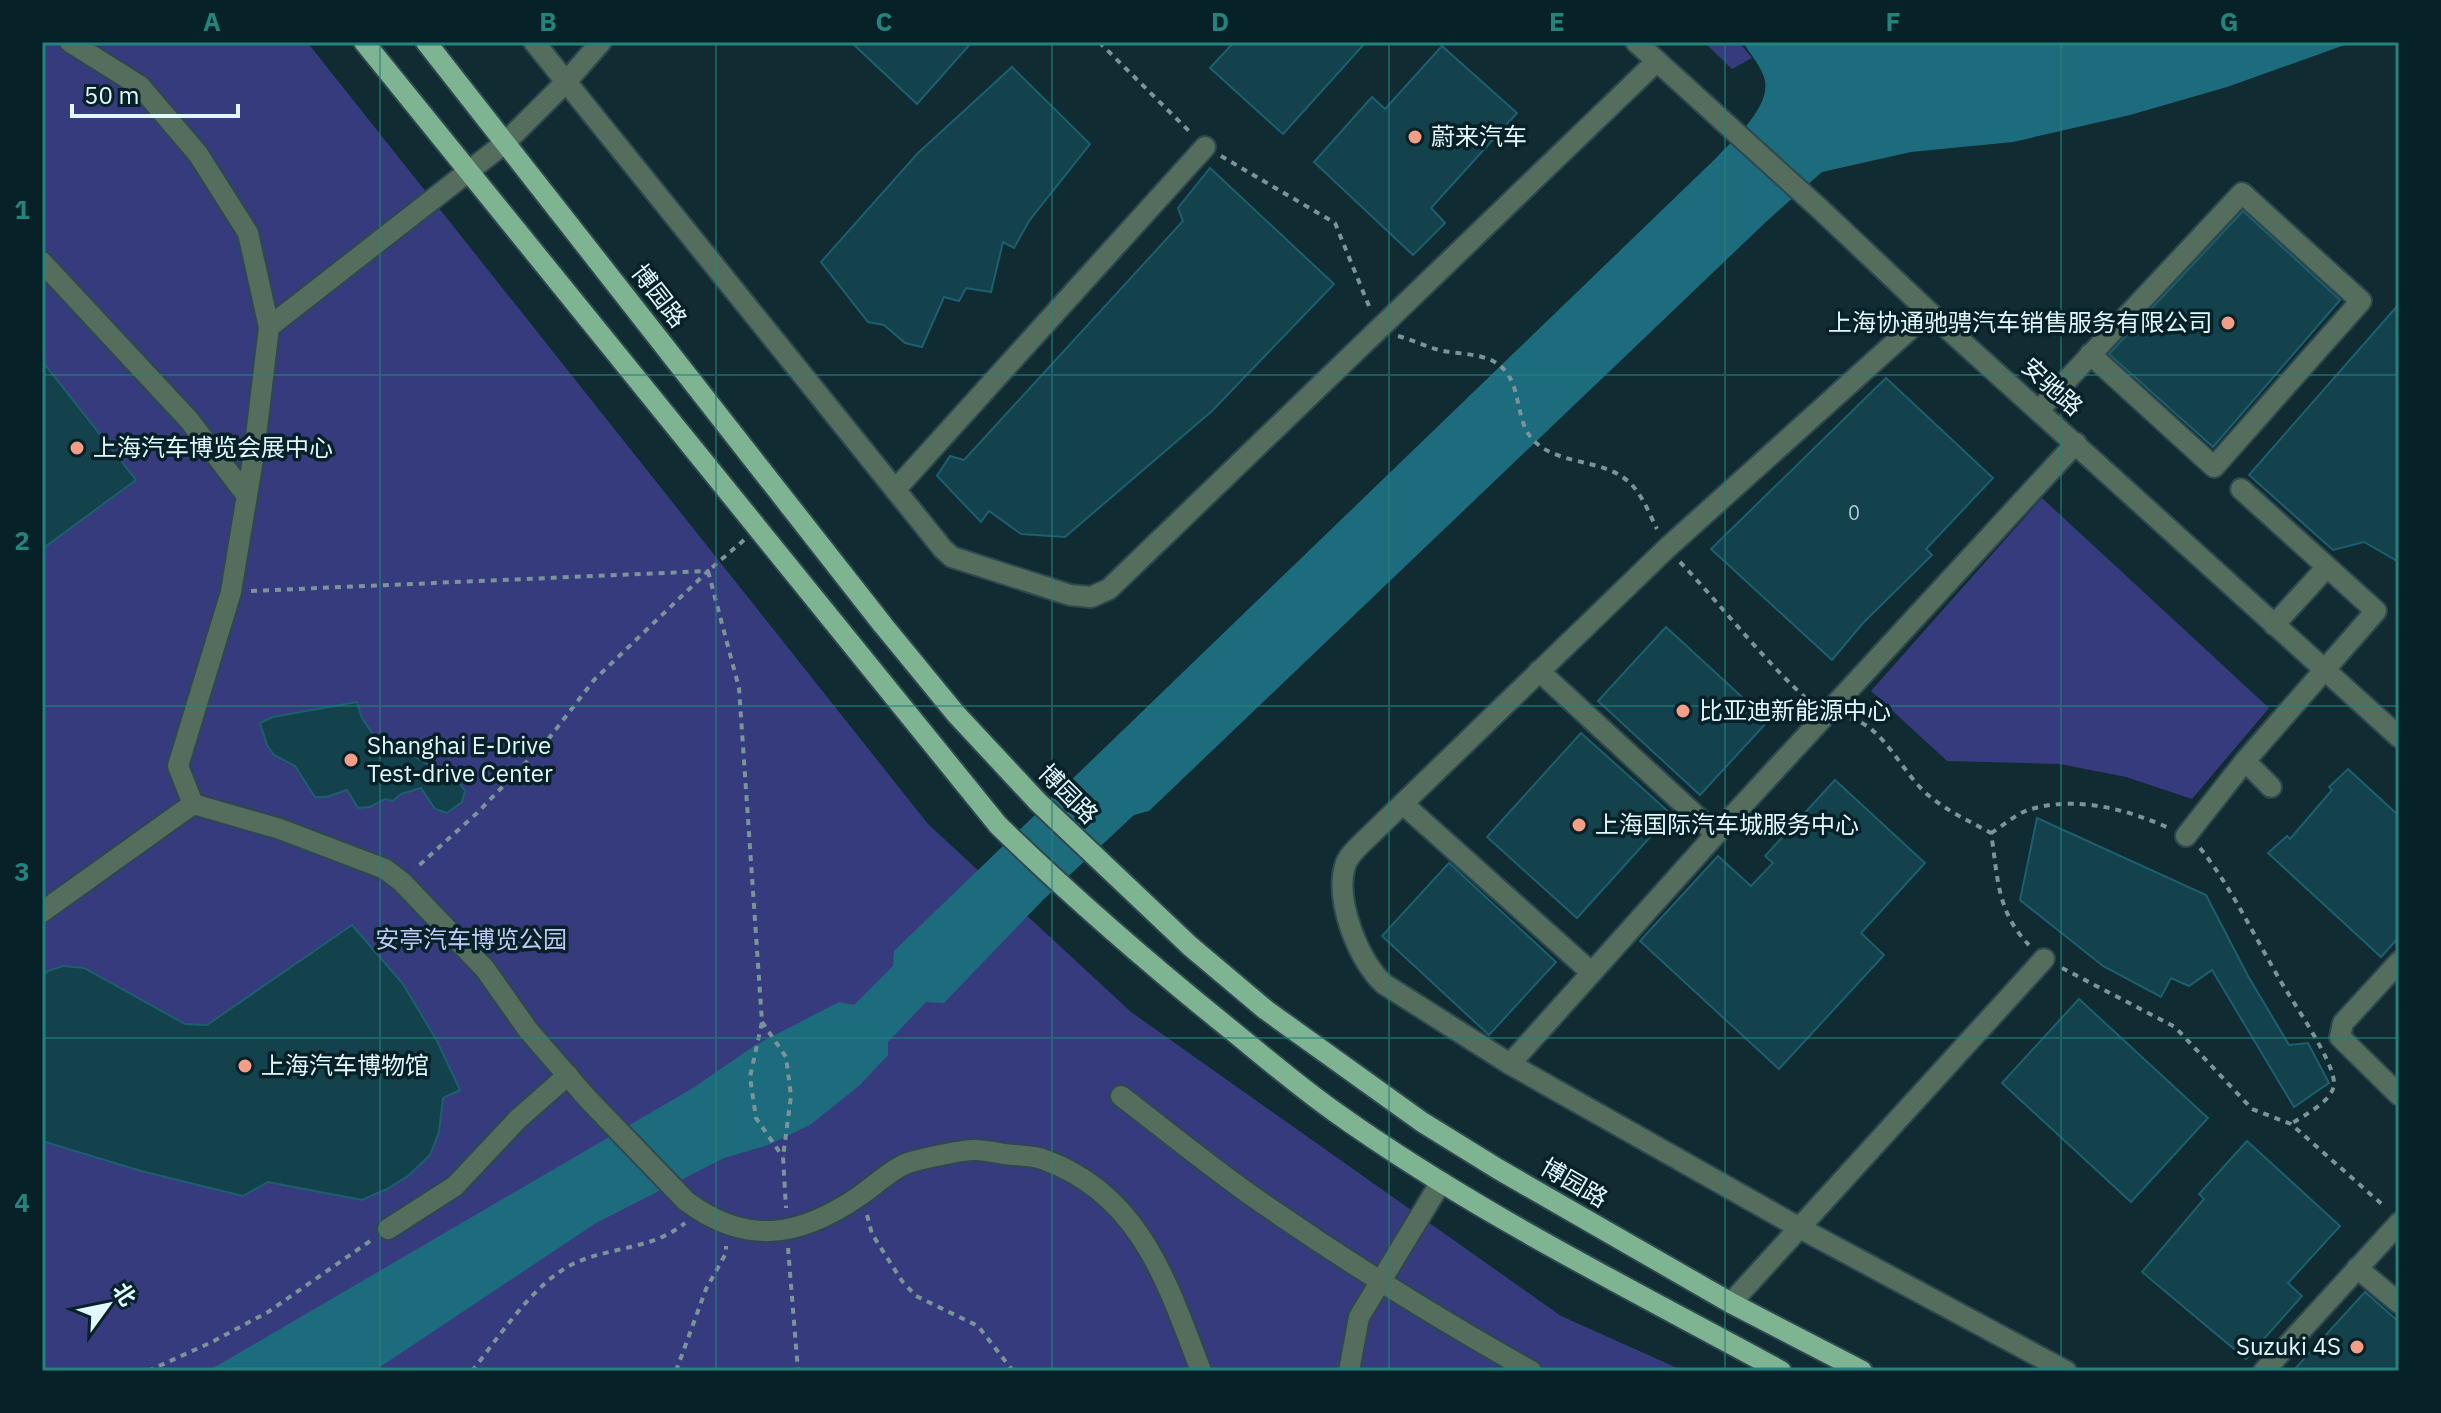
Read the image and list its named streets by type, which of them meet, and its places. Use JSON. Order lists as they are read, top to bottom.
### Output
{
  "streets": {
    "main road": ["博园路"],
    "street": ["安驰路"]
  },
  "parks": ["安亭汽车博览公园"],
  "places": [
    "蔚来汽车",
    "上海协通驰骋汽车销售服务有限公司",
    "上海汽车博览会展中心",
    "比亚迪新能源中心",
    "Shanghai E-Drive Test-drive Center",
    "上海国际汽车城服务中心",
    "上海汽车博物馆",
    "Suzuki 4S"
  ],
  "house_numbers": ["0"],
  "scale_bar": "50 m",
  "north": "top right",
  "grid": {
    "columns": [
      "A",
      "B",
      "C",
      "D",
      "E",
      "F",
      "G"
    ],
    "rows": [
      "1",
      "2",
      "3",
      "4"
    ]
  }
}
